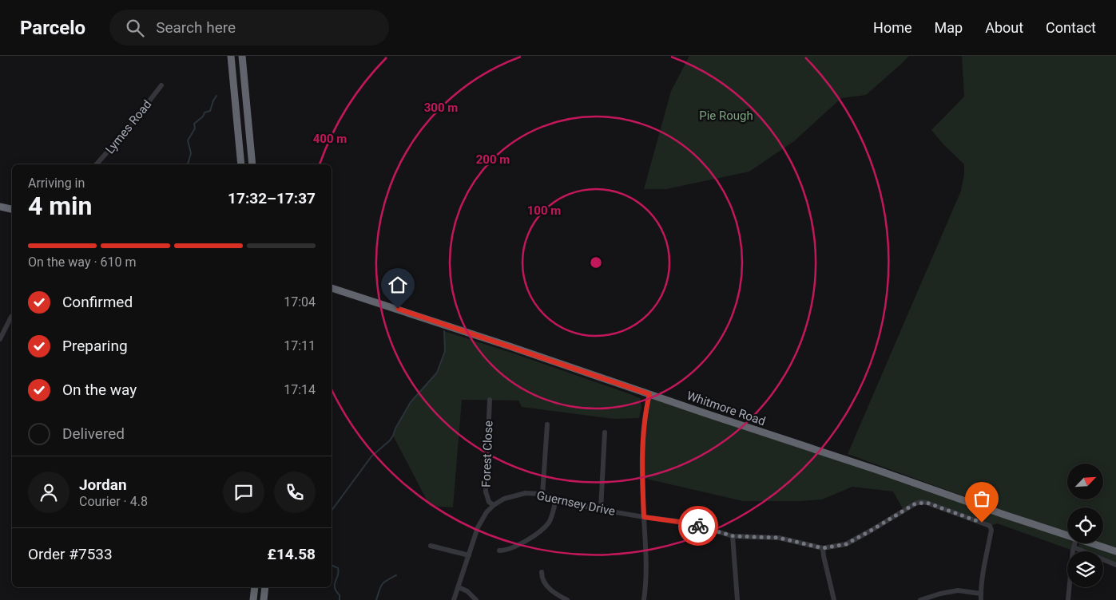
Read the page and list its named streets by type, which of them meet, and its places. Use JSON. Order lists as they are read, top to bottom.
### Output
{
  "streets": {
    "highway": ["Whitmore Road"],
    "street": ["Lymes Road", "Forest Close", "Guernsey Drive"]
  },
  "crossings": [
    ["Forest Close", "Guernsey Drive"]
  ],
  "parks": ["Pie Rough"],
  "north": "top right",
  "page": {
    "header": "Parcelo",
    "search": "Search here",
    "nav": [
      "Home",
      "Map",
      "About",
      "Contact"
    ],
    "heading": ["4 min", "Arriving in", "17:32–17:37"],
    "panel": [
      "Jordan",
      "Courier · 4.8",
      "Order #7533",
      "£14.58"
    ],
    "bar": "On the way · 610 m",
    "list": [
      ["Confirmed", "17:04"],
      ["Preparing", "17:11"],
      ["On the way", "17:14"],
      "Delivered"
    ]
  },
  "rings": [
    "300 m",
    "400 m",
    "200 m",
    "100 m"
  ]
}
